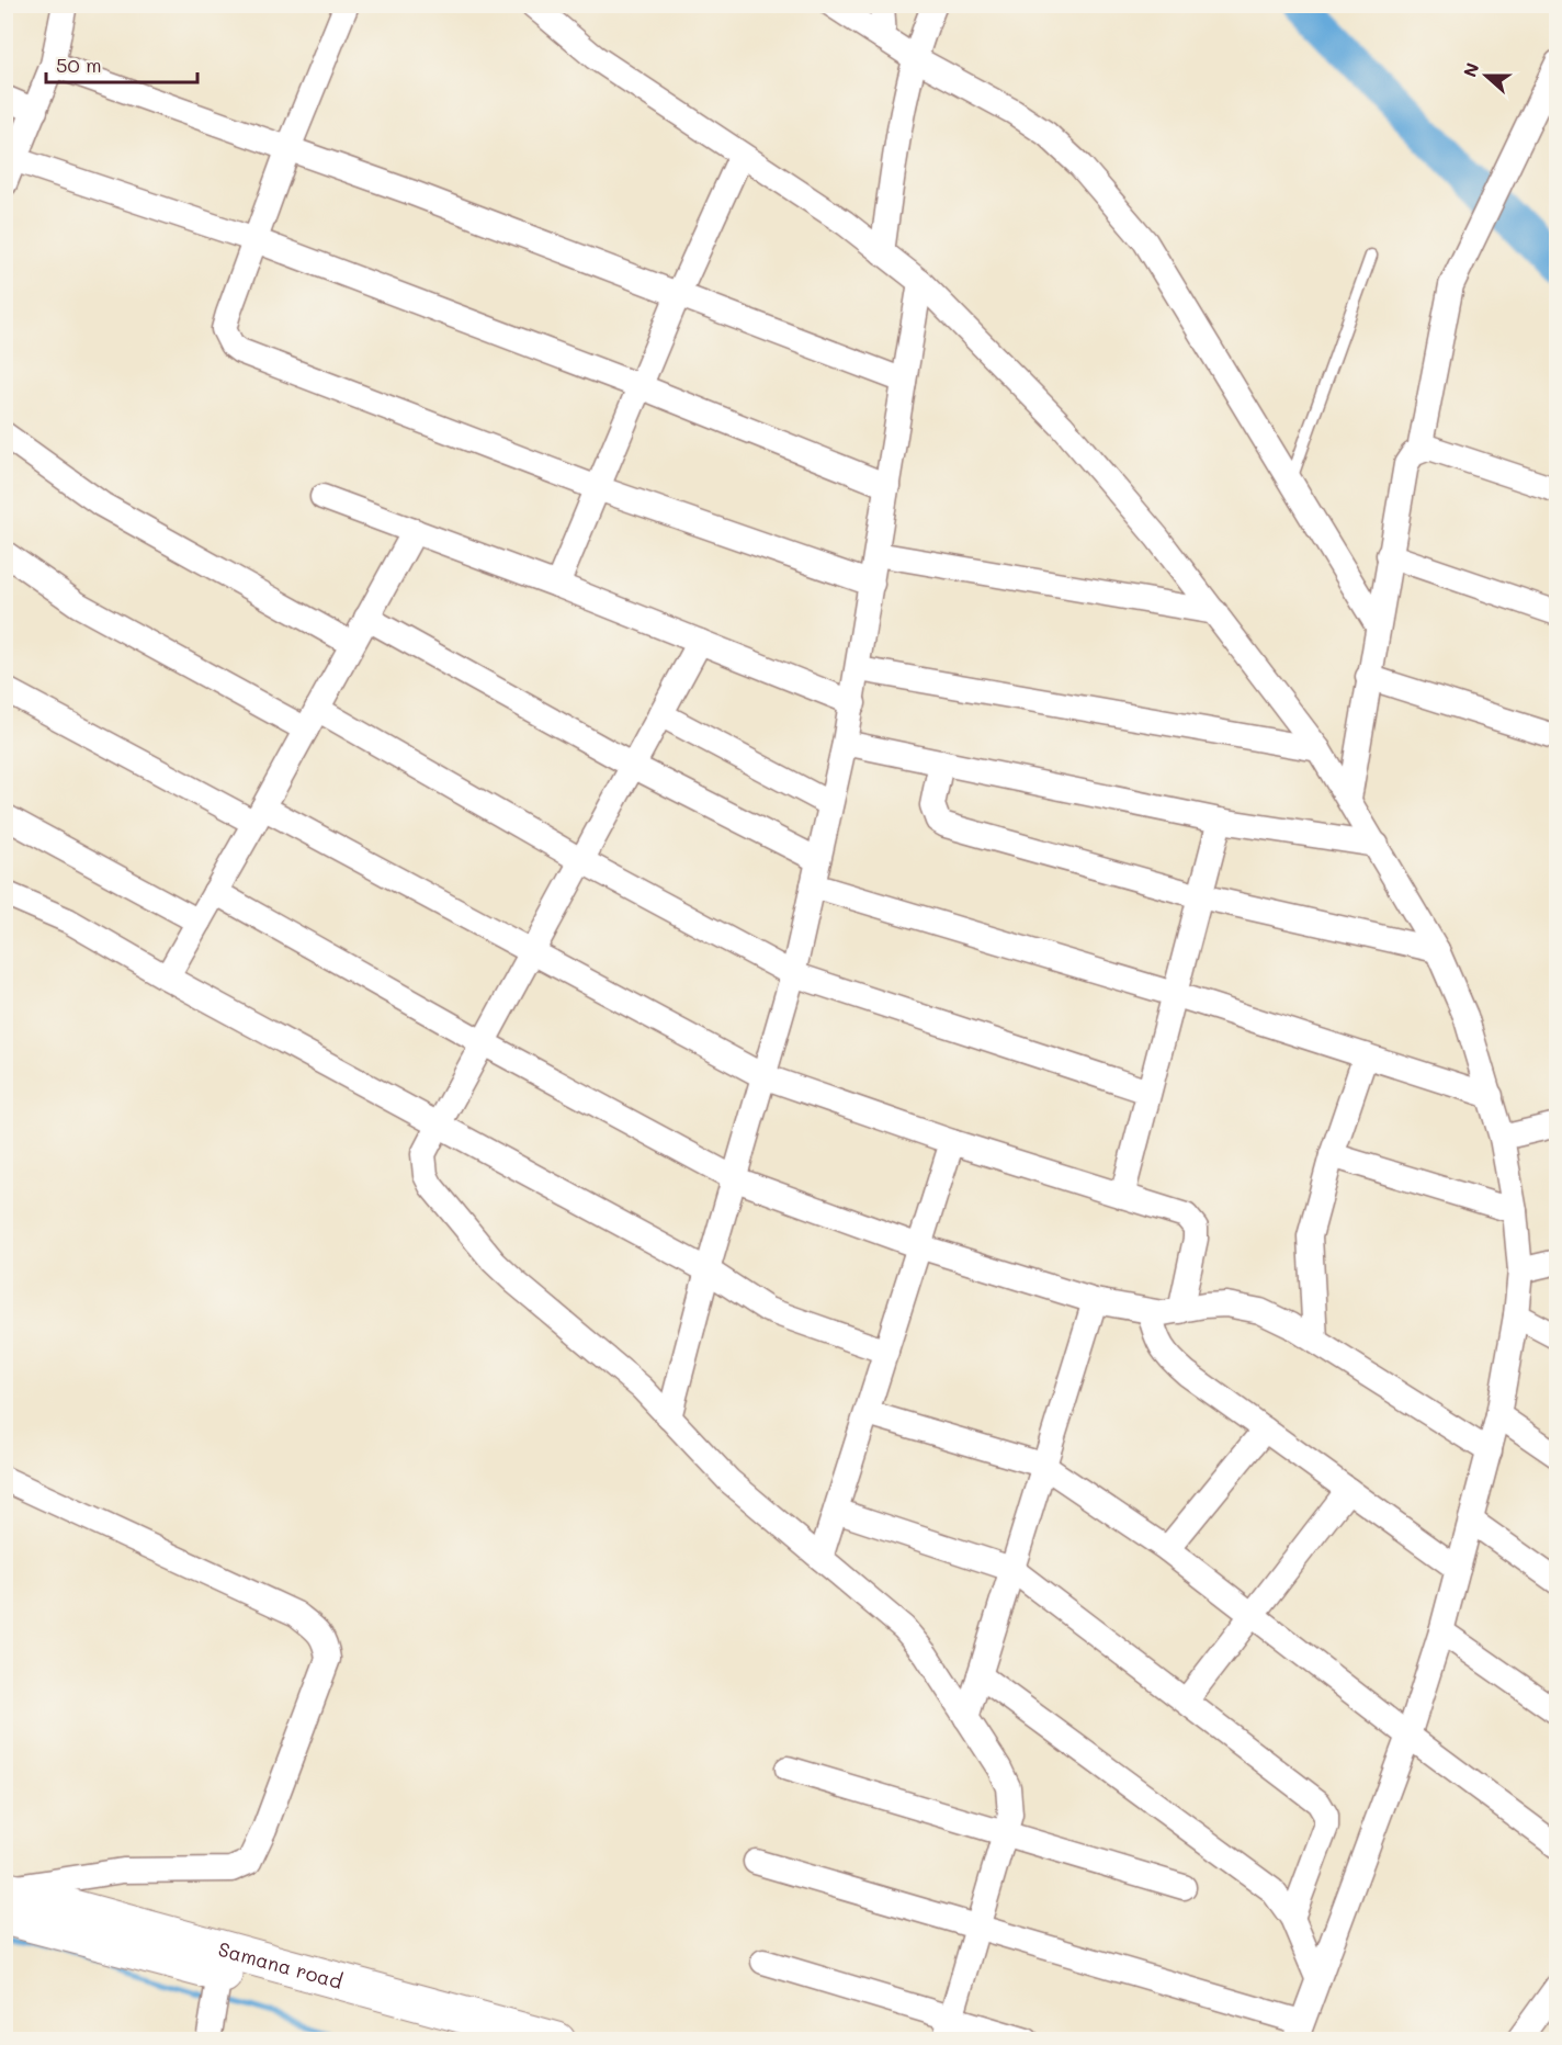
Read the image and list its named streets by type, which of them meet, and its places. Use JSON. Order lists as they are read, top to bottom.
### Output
{
  "streets": {
    "main road": ["Samana road"]
  },
  "scale_bar": "50 m",
  "north": "left"
}
